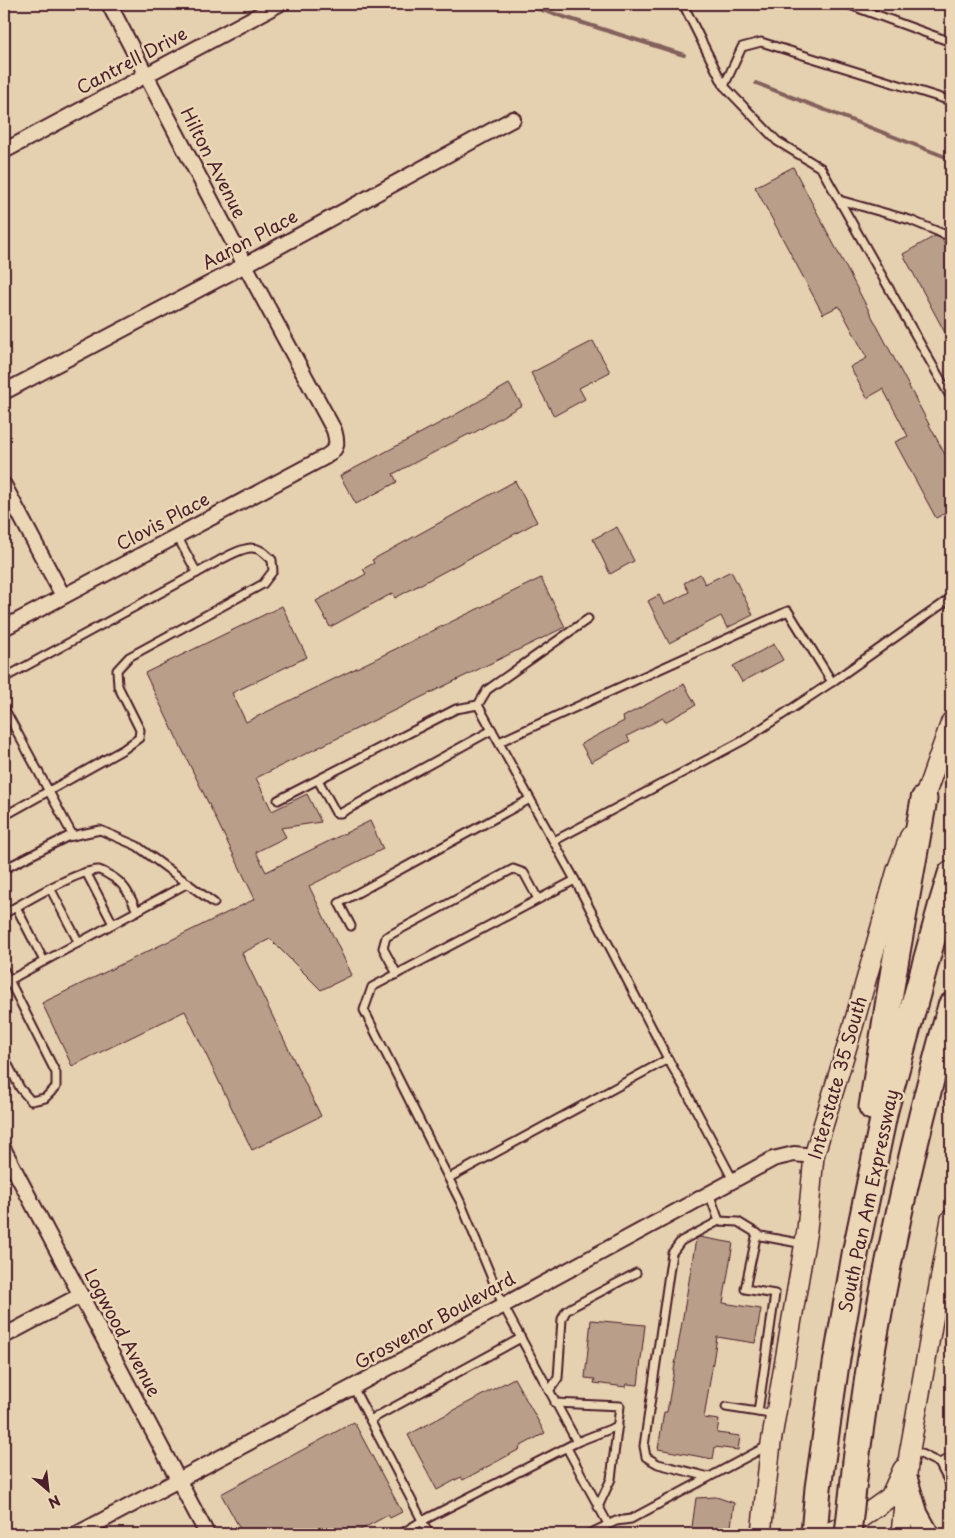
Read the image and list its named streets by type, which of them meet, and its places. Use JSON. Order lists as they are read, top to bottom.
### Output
{
  "streets": {
    "highway": ["South Pan Am Expressway"],
    "main road": ["Interstate 35 South"],
    "street": [
      "Cantrell Drive",
      "Hilton Avenue",
      "Aaron Place",
      "Clovis Place",
      "Grosvenor Boulevard",
      "Logwood Avenue"
    ]
  },
  "crossings": [
    ["Cantrell Drive", "Hilton Avenue"],
    ["Hilton Avenue", "Aaron Place"],
    ["Hilton Avenue", "Clovis Place"],
    ["Interstate 35 South", "Grosvenor Boulevard"],
    ["Grosvenor Boulevard", "Logwood Avenue"]
  ],
  "north": "bottom right"
}
